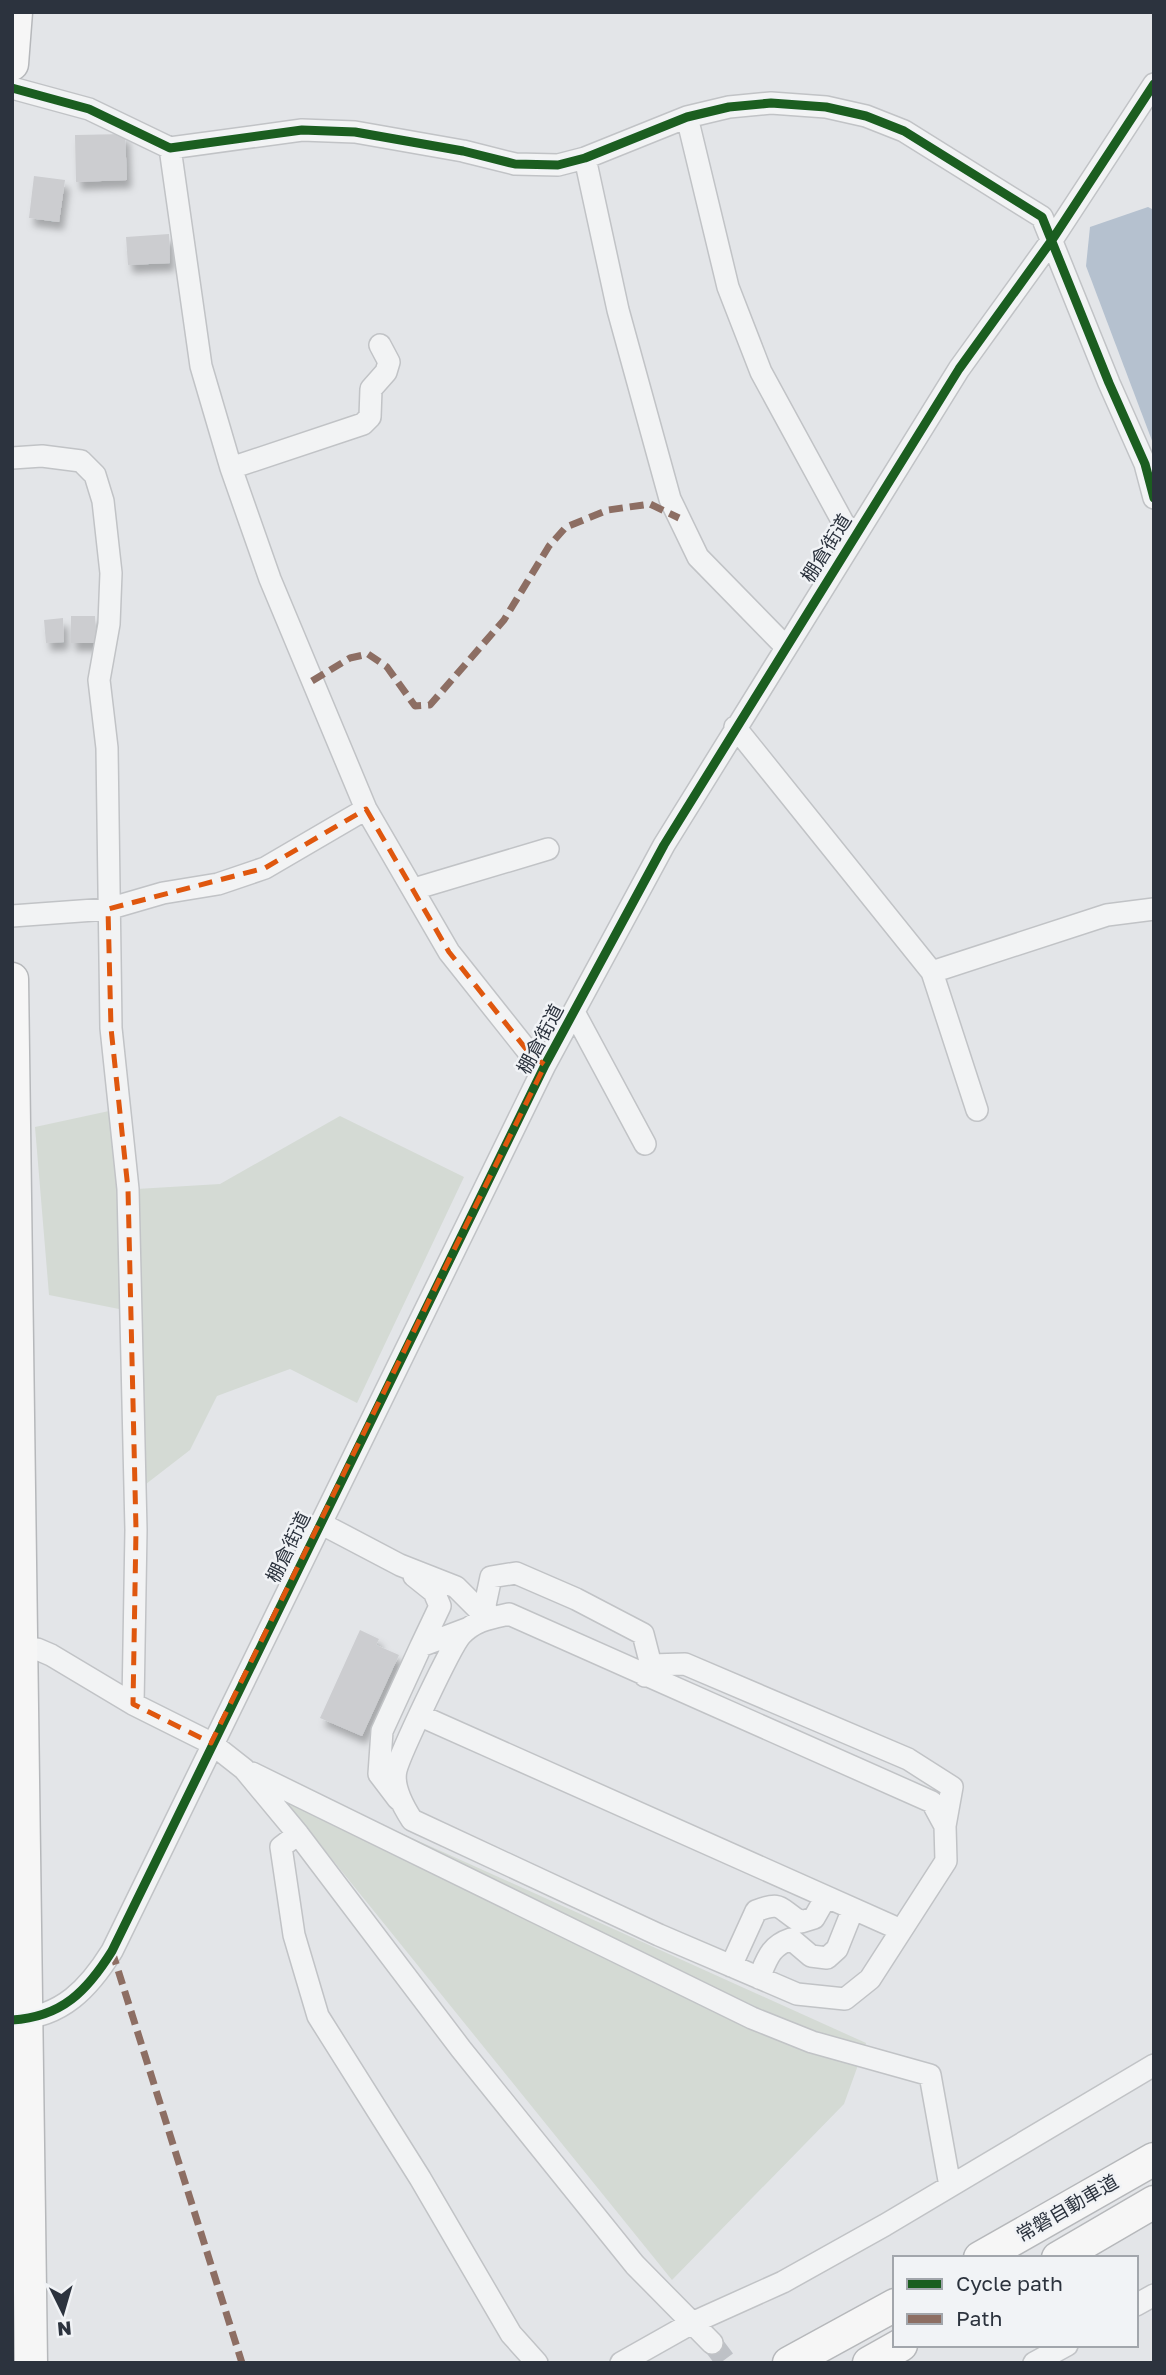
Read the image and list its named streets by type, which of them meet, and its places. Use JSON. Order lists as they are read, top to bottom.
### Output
{
  "streets": {
    "highway": ["常磐自動車道"],
    "street": ["棚倉街道"]
  },
  "legend": ["Cycle path", "Path"],
  "north": "bottom"
}
